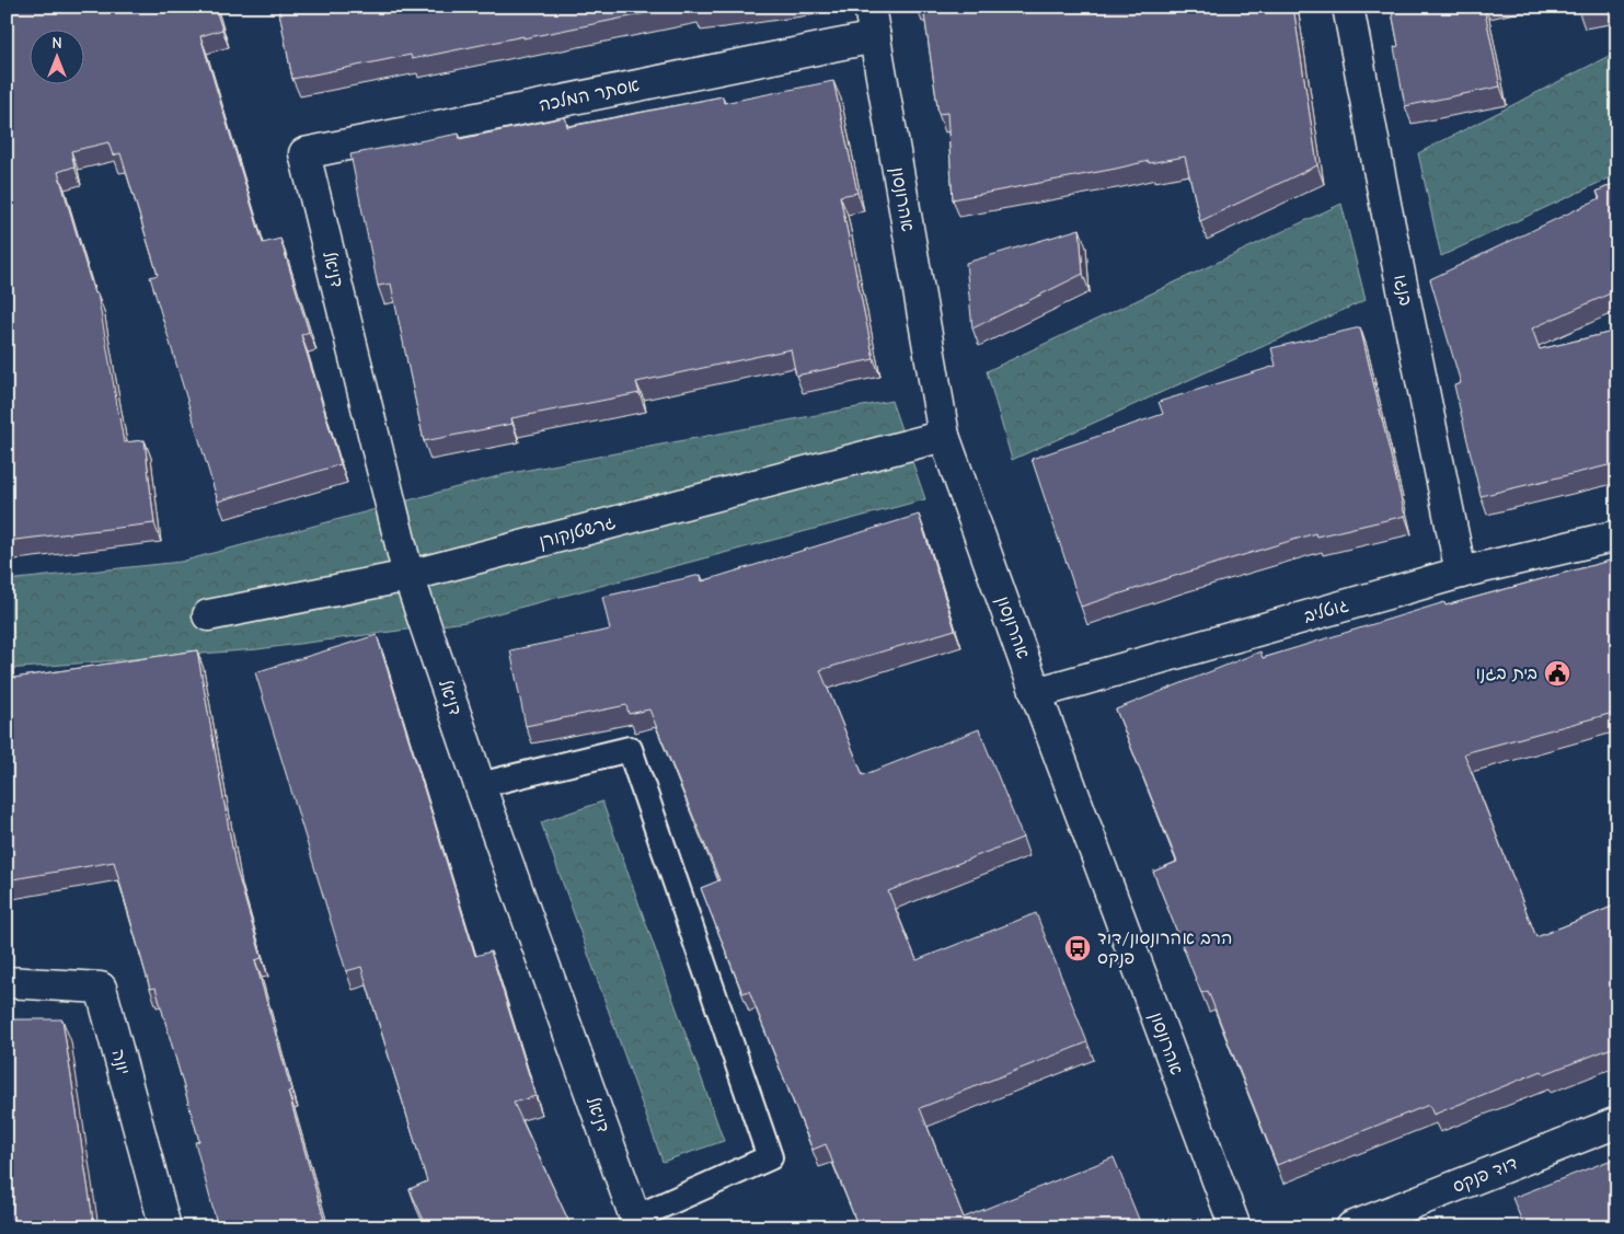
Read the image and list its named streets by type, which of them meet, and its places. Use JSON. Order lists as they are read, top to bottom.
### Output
{
  "streets": {
    "street": [
      "אסתר המלכה",
      "אהרונסון",
      "דניאל",
      "בנגו",
      "גרשטנקורן",
      "גוטליב",
      "יונה",
      "דוד פנקס"
    ]
  },
  "crossings": [
    ["אסתר המלכה", "אהרונסון"],
    ["אסתר המלכה", "דניאל"],
    ["אהרונסון", "גרשטנקורן"],
    ["אהרונסון", "גוטליב"],
    ["דניאל", "גרשטנקורן"],
    ["בנגו", "גוטליב"]
  ],
  "places": {
    "public building": ["בית בגנו"],
    "bus stop": ["הרב אהרונסון/דוד פנקס"]
  },
  "north": "top"
}
